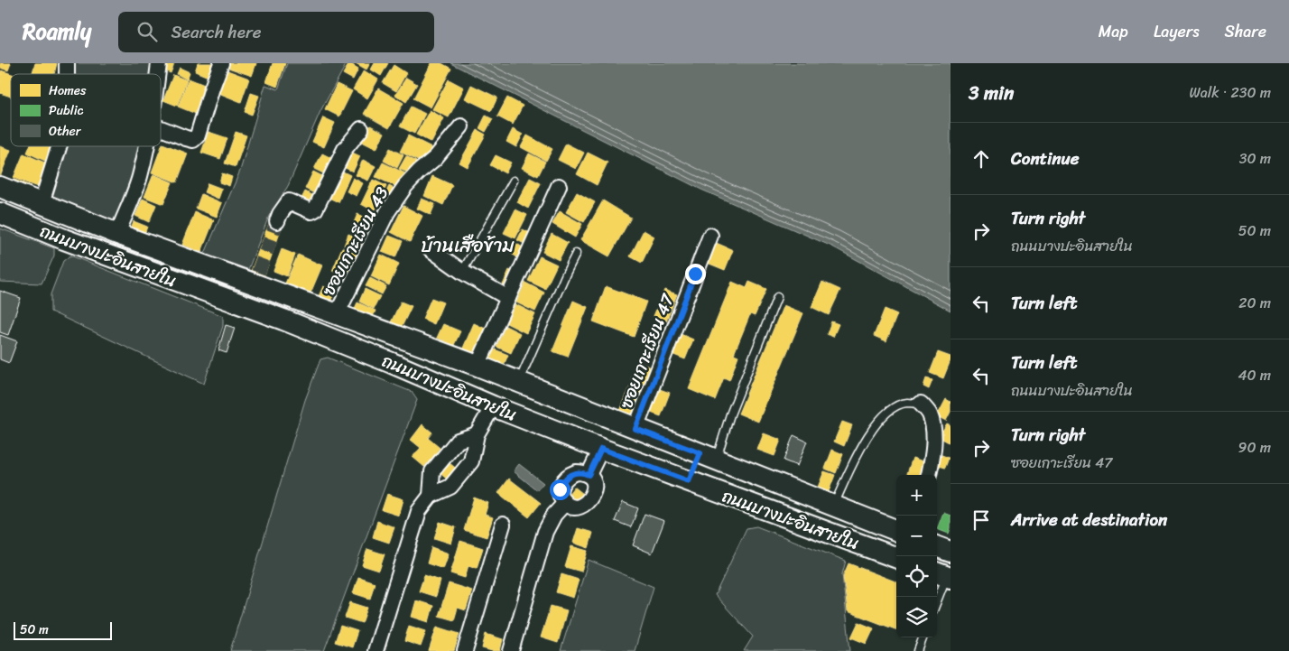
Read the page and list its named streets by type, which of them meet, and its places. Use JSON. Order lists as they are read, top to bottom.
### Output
{
  "streets": {
    "main road": ["ถนนบางปะอินสายใน"],
    "street": ["ซอยเกาะเรียน 43", "ซอยเกาะเรียน 47"]
  },
  "crossings": [
    ["ซอยเกาะเรียน 43", "ถนนบางปะอินสายใน"],
    ["ถนนบางปะอินสายใน", "ซอยเกาะเรียน 47"]
  ],
  "districts": ["บ้านเสือข้าม"],
  "legend": ["Homes", "Public", "Other"],
  "scale_bar": "50 m",
  "page": {
    "header": "Roamly",
    "search": "Search here",
    "nav": ["Map", "Layers", "Share"],
    "heading": ["3 min", "Walk · 230 m"],
    "list": [
      ["Continue", "30 m"],
      ["Turn right", "ถนนบางปะอินสายใน", "50 m"],
      ["Turn left", "20 m"],
      ["Turn left", "ถนนบางปะอินสายใน", "40 m"],
      ["Turn right", "ซอยเกาะเรียน 47", "90 m"],
      "Arrive at destination"
    ],
    "map_buttons": ["+", "−"],
    "scale": "50 m"
  }
}
